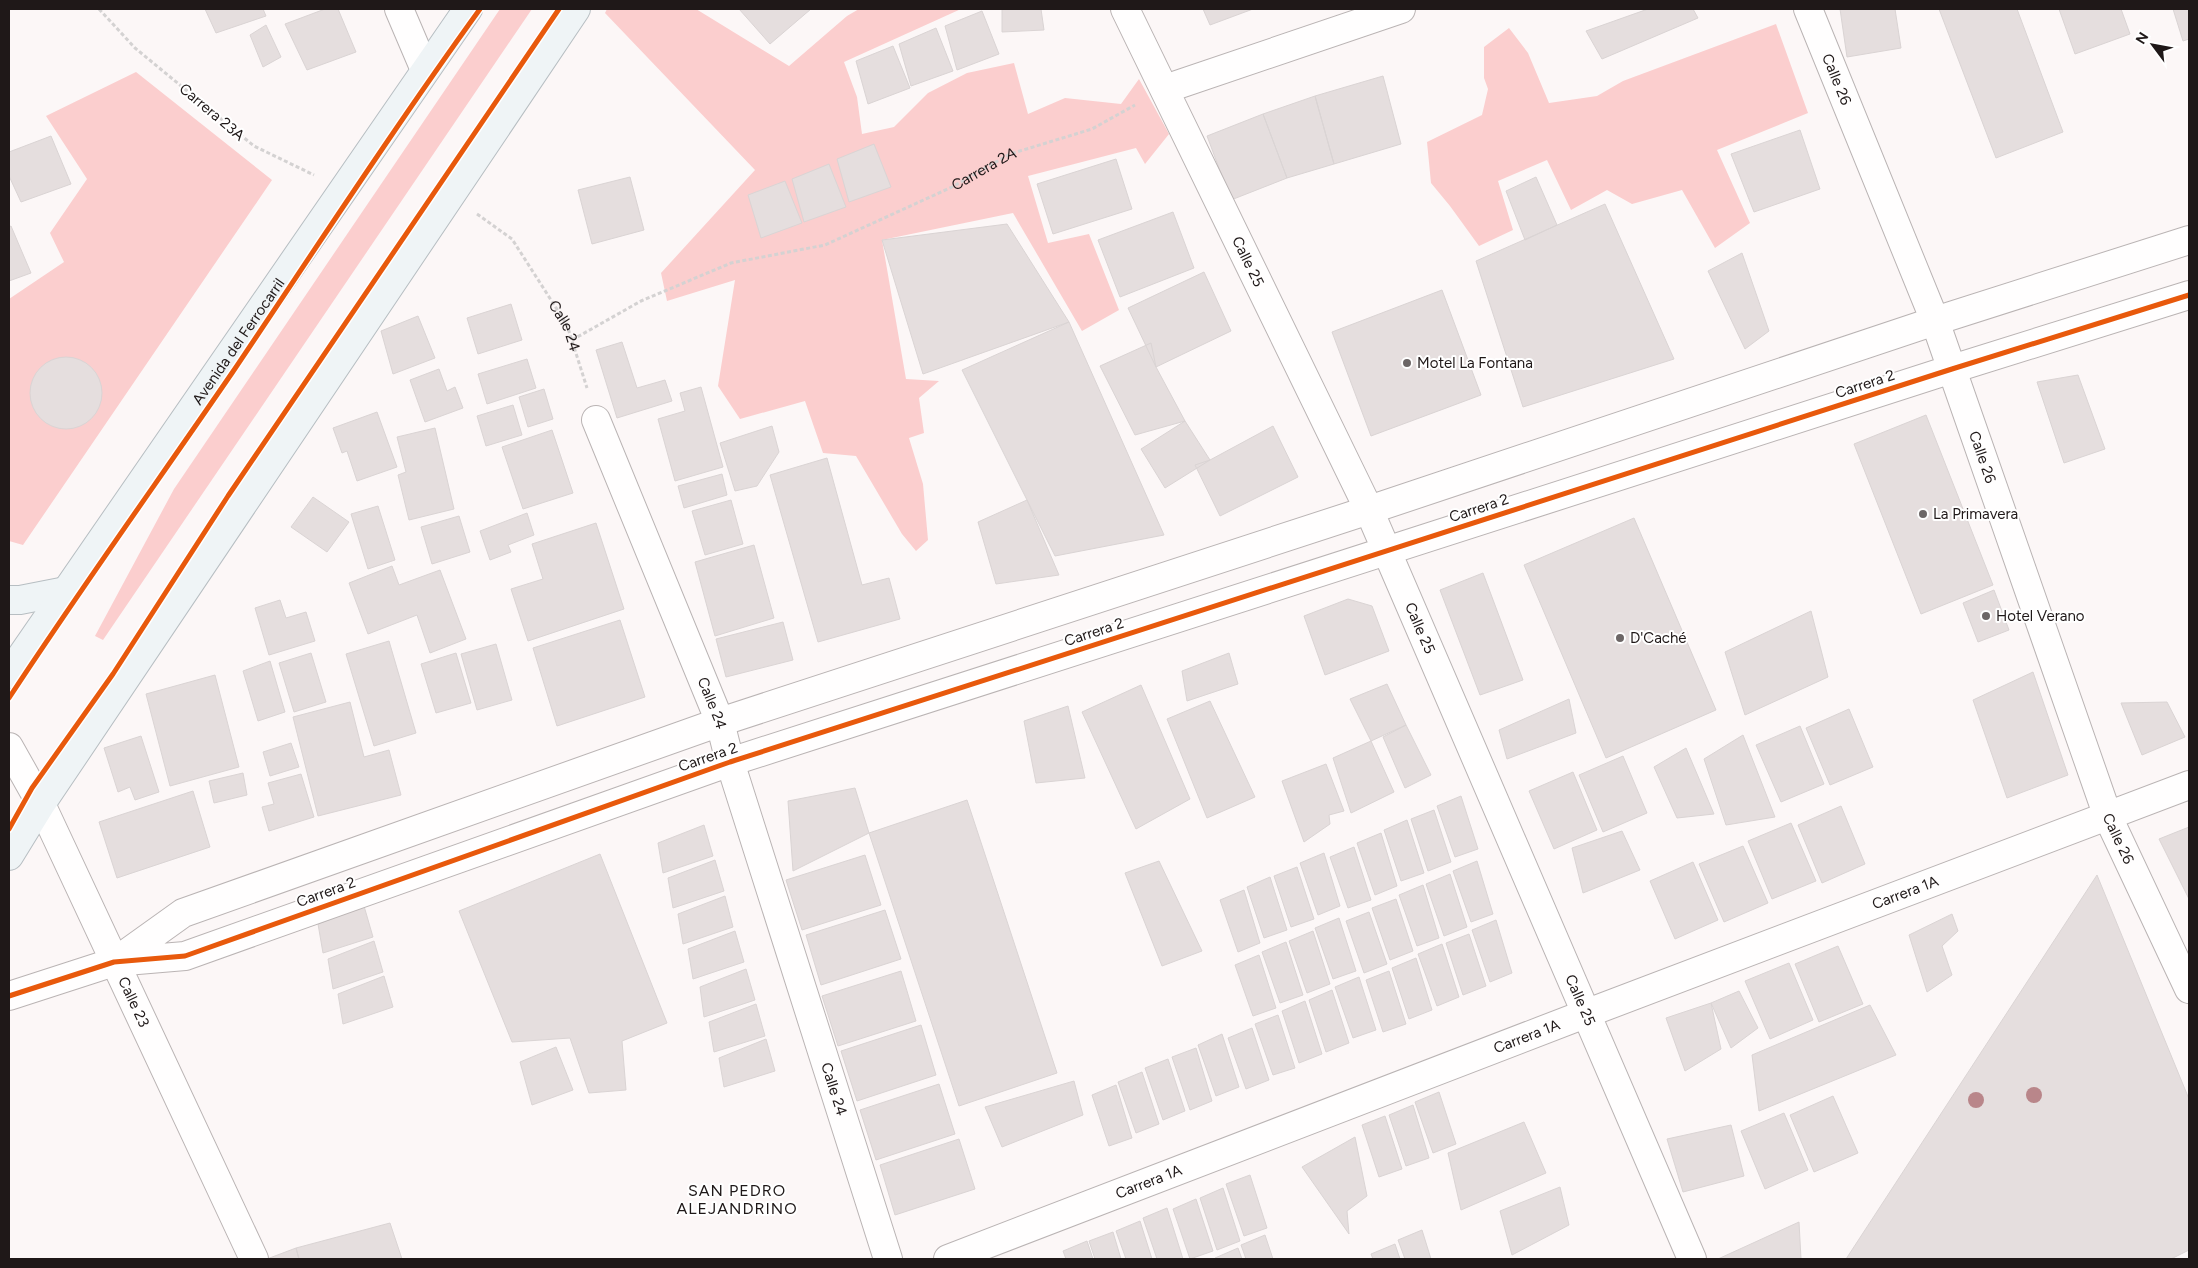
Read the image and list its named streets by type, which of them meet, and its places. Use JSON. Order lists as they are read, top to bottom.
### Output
{
  "streets": {
    "main road": ["Avenida del Ferrocarril"],
    "street": [
      "Calle 26",
      "Calle 25",
      "Calle 24",
      "Carrera 2",
      "Carrera 1A",
      "Calle 23"
    ],
    "path": ["Carrera 23A", "Carrera 2A"]
  },
  "crossings": [
    ["Calle 26", "Carrera 2"],
    ["Calle 26", "Carrera 1A"],
    ["Carrera 23A", "Avenida del Ferrocarril"],
    ["Carrera 2A", "Calle 25"],
    ["Carrera 2A", "Calle 24"],
    ["Calle 25", "Carrera 2"],
    ["Calle 25", "Carrera 1A"],
    ["Calle 24", "Carrera 2"],
    ["Carrera 2", "Calle 23"]
  ],
  "districts": ["SAN PEDRO ALEJANDRINO"],
  "places": [
    "Motel La Fontana",
    "La Primavera",
    "Hotel Verano",
    "D'Caché"
  ],
  "north": "top left"
}
